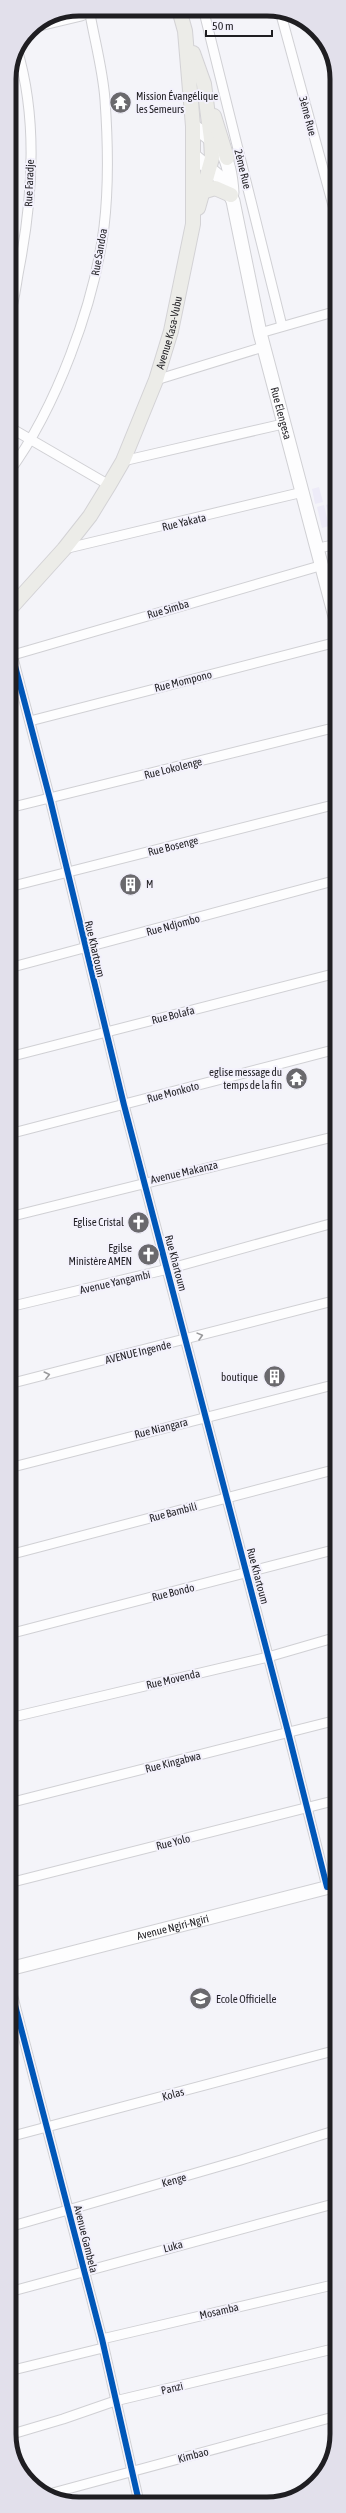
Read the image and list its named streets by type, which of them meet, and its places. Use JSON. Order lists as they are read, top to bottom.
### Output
{
  "streets": {
    "main road": ["Avenue Kasa-Vubu"],
    "street": [
      "3ème Rue",
      "2ème Rue",
      "Rue Faradje",
      "Rue Sandoa",
      "Rue Elengesa",
      "Rue Yakata",
      "Rue Simba",
      "Rue Mompono",
      "Rue Lokolenge",
      "Rue Bosenge",
      "Rue Ndjombo",
      "Rue Khartoum",
      "Rue Bolafa",
      "Rue Monkoto",
      "Avenue Makanza",
      "Avenue Yangambi",
      "AVENUE Ingende",
      "Rue Niangara",
      "Rue Bambili",
      "Rue Bondo",
      "Rue Movenda",
      "Rue Kingabwa",
      "Rue Yolo",
      "Avenue Ngiri-Ngiri",
      "Kolas",
      "Kenge",
      "Avenue Gambela",
      "Luka",
      "Mosamba",
      "Panzi",
      "Kimbao"
    ]
  },
  "crossings": [
    ["Avenue Kasa-Vubu", "Rue Yakata"],
    ["Rue Elengesa", "Rue Yakata"],
    ["Rue Elengesa", "Rue Simba"],
    ["Rue Mompono", "Rue Khartoum"],
    ["Rue Lokolenge", "Rue Khartoum"],
    ["Rue Bosenge", "Rue Khartoum"],
    ["Rue Ndjombo", "Rue Khartoum"],
    ["Rue Khartoum", "Rue Bolafa"],
    ["Rue Khartoum", "Rue Monkoto"],
    ["Rue Khartoum", "Avenue Makanza"],
    ["Rue Khartoum", "Avenue Yangambi"],
    ["Rue Khartoum", "AVENUE Ingende"],
    ["Rue Khartoum", "Rue Niangara"],
    ["Rue Khartoum", "Rue Bambili"],
    ["Rue Khartoum", "Rue Bondo"],
    ["Rue Khartoum", "Rue Movenda"],
    ["Rue Khartoum", "Rue Kingabwa"],
    ["Rue Khartoum", "Rue Yolo"],
    ["Kolas", "Avenue Gambela"],
    ["Kenge", "Avenue Gambela"],
    ["Avenue Gambela", "Luka"],
    ["Avenue Gambela", "Mosamba"],
    ["Avenue Gambela", "Panzi"],
    ["Avenue Gambela", "Kimbao"]
  ],
  "one_way": ["AVENUE Ingende"],
  "places": {
    "temple": ["Mission Évangélique les Semeurs", "eglise message du temps de la fin"],
    "building": ["M", "boutique"],
    "church": ["Eglise Cristal", "Egilse Ministère AMEN"],
    "school or university": ["Ecole Officielle"]
  },
  "scale_bar": "50 m"
}
